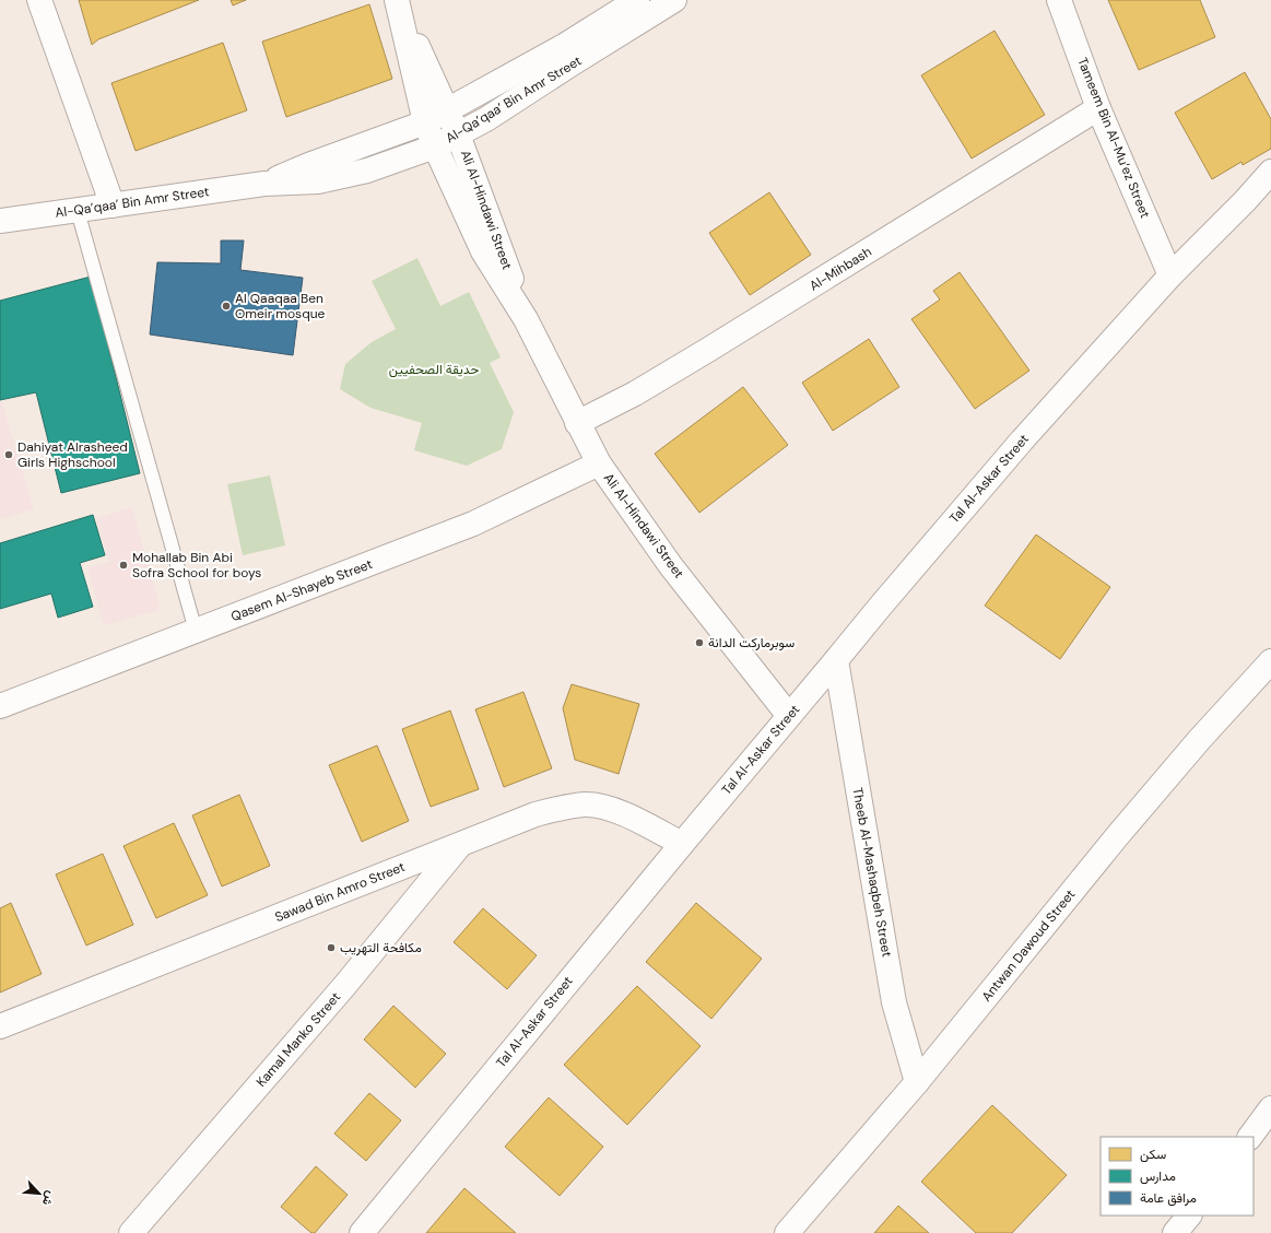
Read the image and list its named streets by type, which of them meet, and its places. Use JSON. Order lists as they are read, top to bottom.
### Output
{
  "streets": {
    "street": [
      "Al-Qa’qaa’ Bin Amr Street",
      "Tameem Bin Al-Mu’ez Street",
      "Ali Al-Hindawi Street",
      "Al-Mihbash",
      "Tal Al-Askar Street",
      "Qasem Al-Shayeb Street",
      "Theeb Al-Mashaqbeh Street",
      "Sawad Bin Amro Street",
      "Antwan Dawoud Street",
      "Kamal Manko Street"
    ]
  },
  "crossings": [
    ["Al-Qa’qaa’ Bin Amr Street", "Ali Al-Hindawi Street"],
    ["Tameem Bin Al-Mu’ez Street", "Al-Mihbash"],
    ["Tameem Bin Al-Mu’ez Street", "Tal Al-Askar Street"],
    ["Ali Al-Hindawi Street", "Al-Mihbash"],
    ["Ali Al-Hindawi Street", "Tal Al-Askar Street"],
    ["Ali Al-Hindawi Street", "Qasem Al-Shayeb Street"],
    ["Tal Al-Askar Street", "Theeb Al-Mashaqbeh Street"],
    ["Tal Al-Askar Street", "Sawad Bin Amro Street"],
    ["Theeb Al-Mashaqbeh Street", "Antwan Dawoud Street"],
    ["Sawad Bin Amro Street", "Kamal Manko Street"]
  ],
  "parks": ["حديقة الصحفيين"],
  "places": [
    "Al Qaaqaa Ben Omeir mosque",
    "Dahiyat Alrasheed Girls Highschool",
    "Mohallab Bin Abi Sofra School for boys",
    "سوبرماركت الدانة",
    "مكافحة التهريب"
  ],
  "legend": ["سكن", "مدارس", "مرافق عامة"],
  "north": "bottom right"
}
